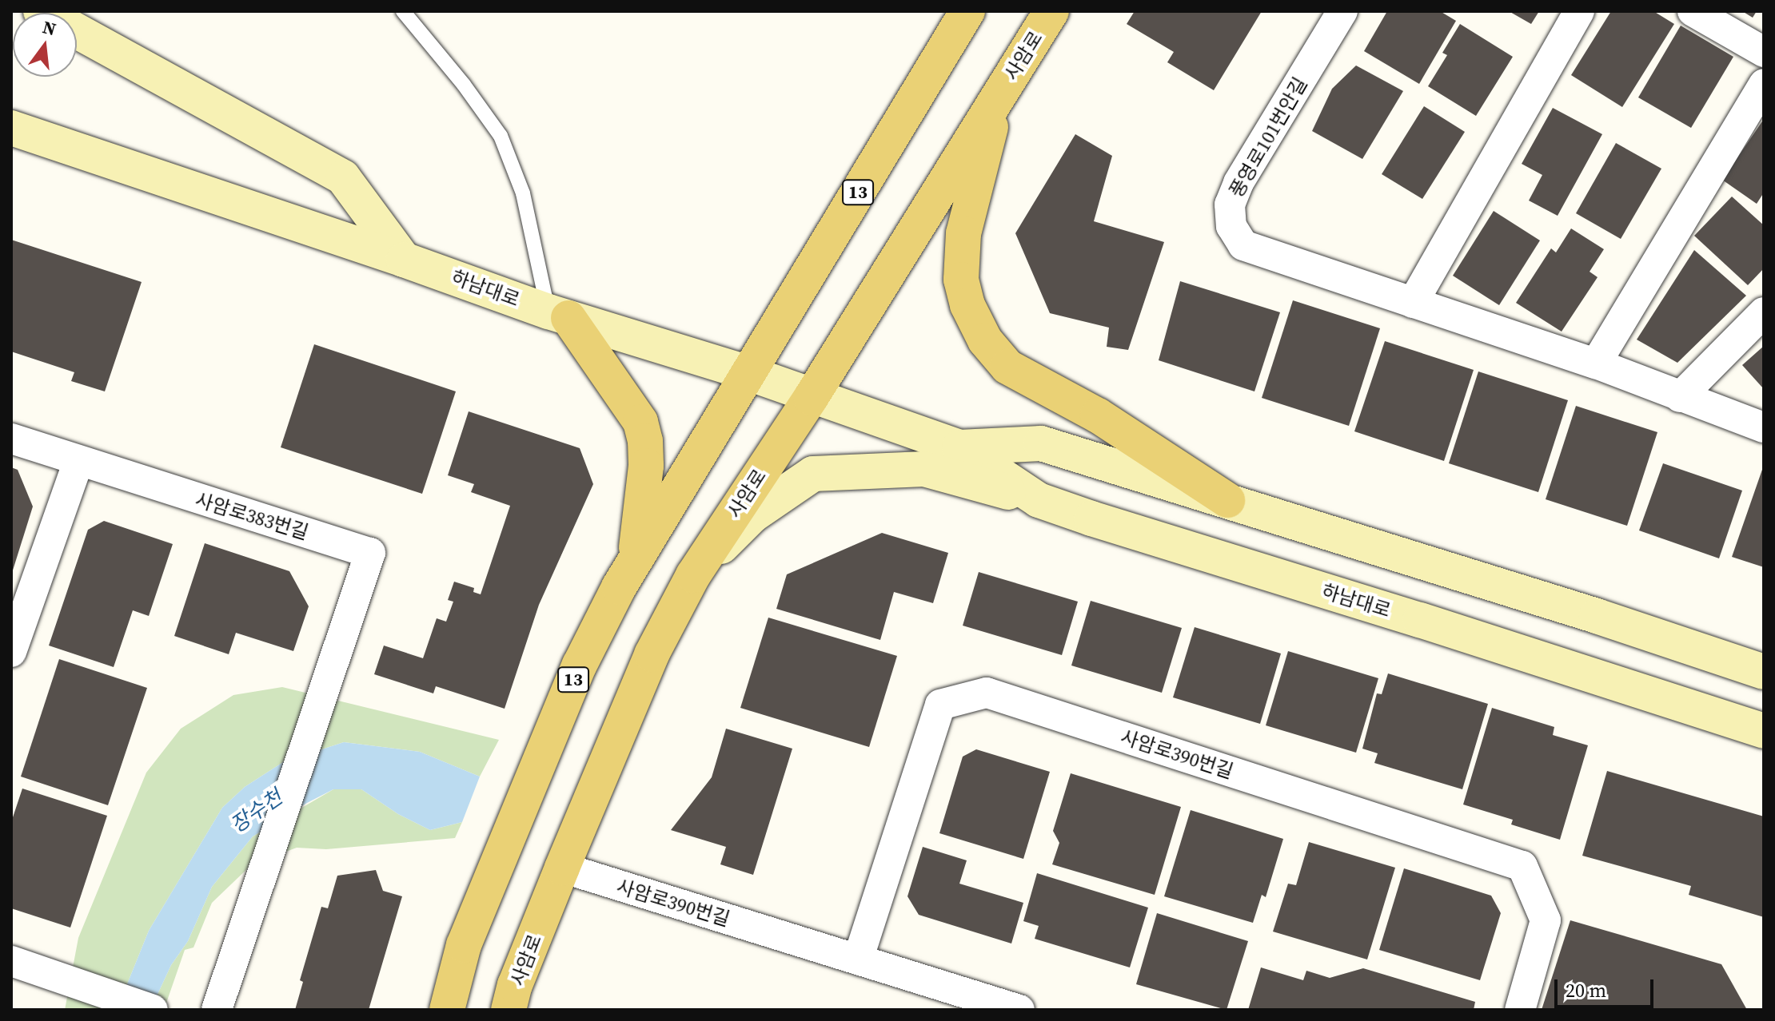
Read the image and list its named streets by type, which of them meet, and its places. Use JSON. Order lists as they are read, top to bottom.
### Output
{
  "streets": {
    "main road": ["사암로", "13", "하남대로"],
    "street": ["풍영로101번안길", "사암로383번길", "사암로390번길"]
  },
  "crossings": [
    ["사암로", "하남대로"],
    ["사암로", "사암로390번길"],
    ["13", "하남대로"]
  ],
  "water": ["장수천"],
  "scale_bar": "20 m",
  "north": "top"
}
